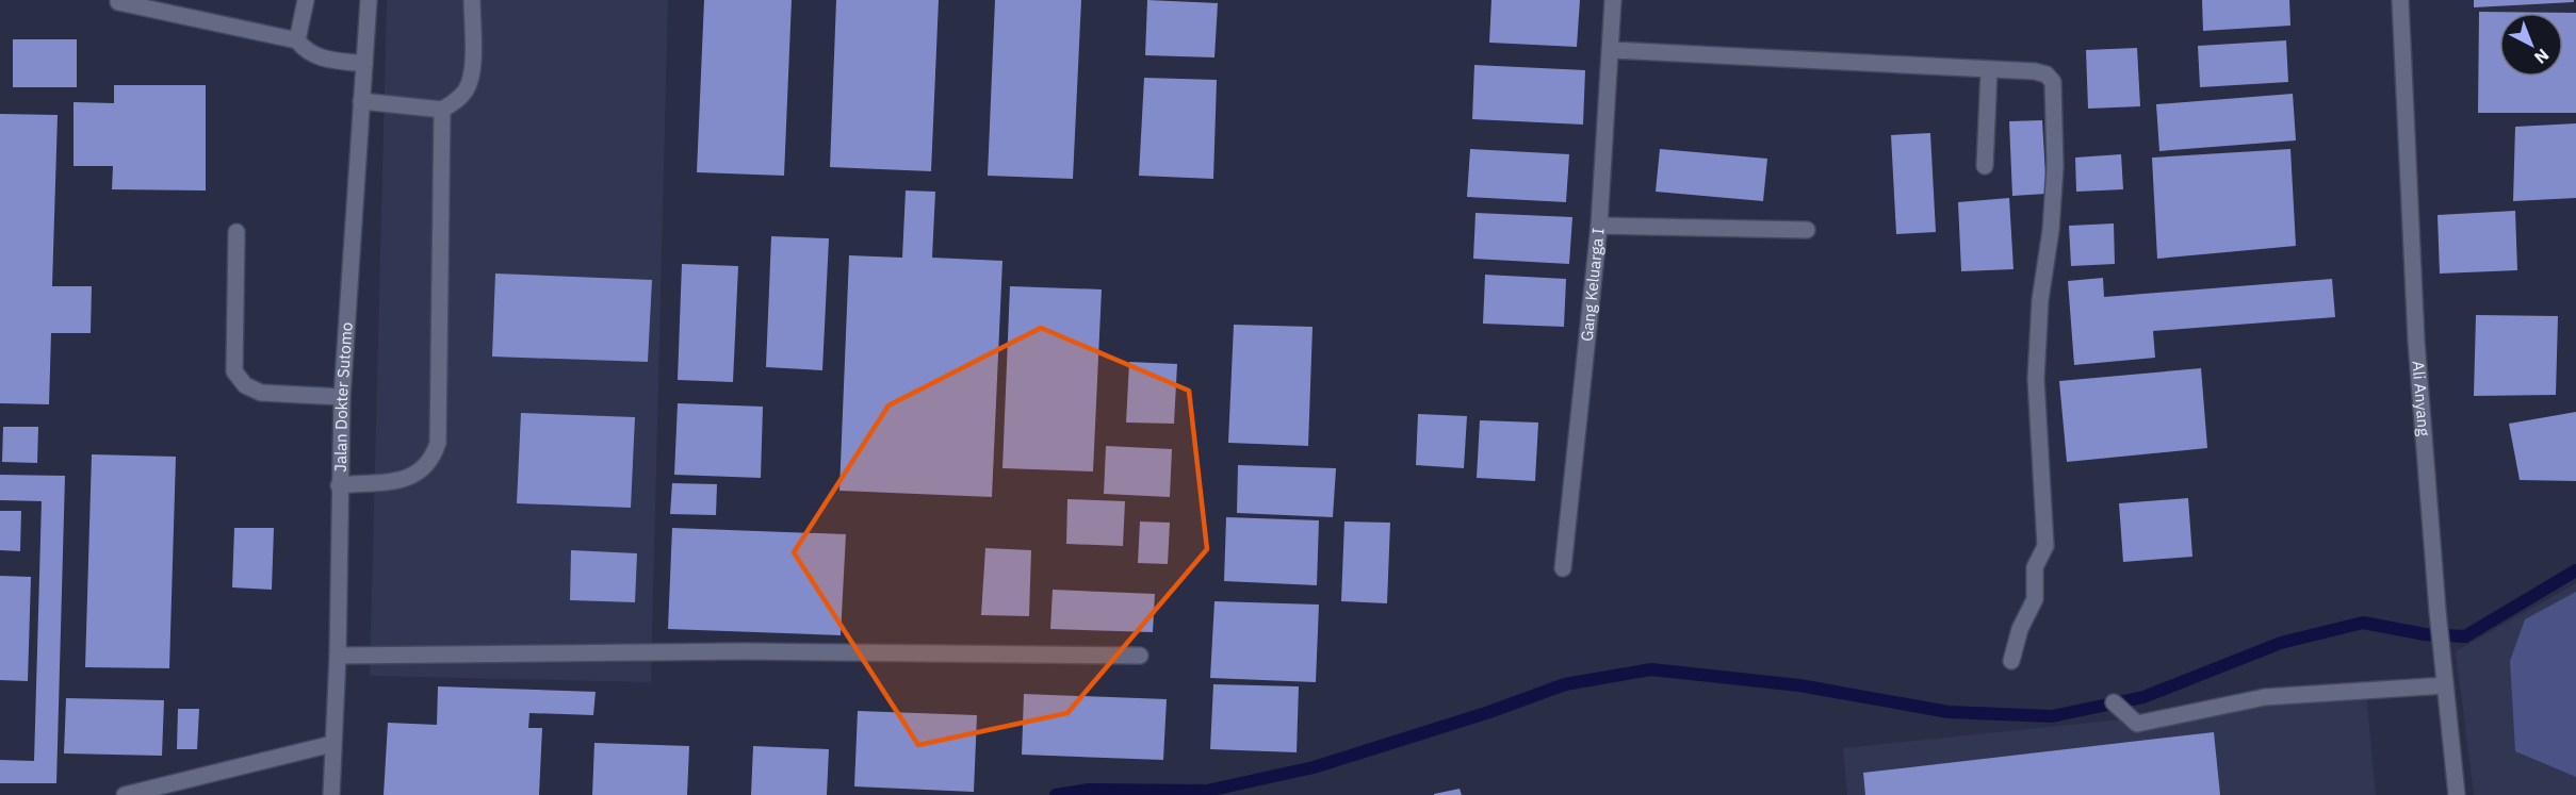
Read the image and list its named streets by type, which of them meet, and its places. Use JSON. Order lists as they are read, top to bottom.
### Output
{
  "streets": {
    "street": ["Gang Keluarga I", "Jalan Dokter Sutomo", "Ali Anyang"]
  },
  "north": "bottom right"
}
